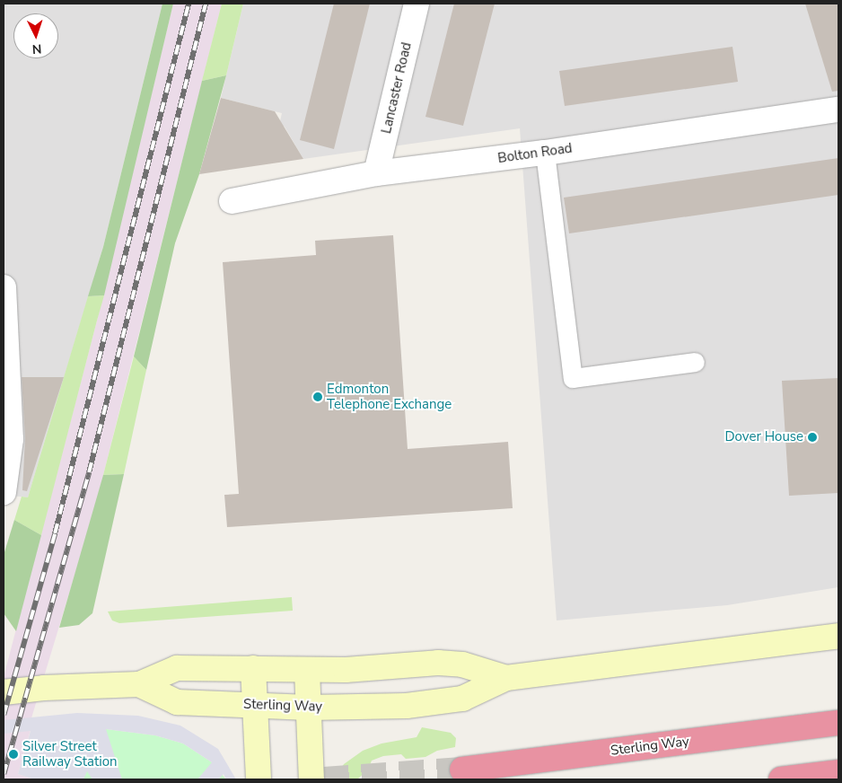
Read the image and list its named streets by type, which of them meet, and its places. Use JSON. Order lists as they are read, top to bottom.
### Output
{
  "streets": {
    "highway": ["Sterling Way"],
    "street": ["Lancaster Road", "Bolton Road"]
  },
  "crossings": [
    ["Lancaster Road", "Bolton Road"]
  ],
  "places": ["Edmonton Telephone Exchange", "Dover House", "Silver Street Railway Station"],
  "north": "bottom"
}
